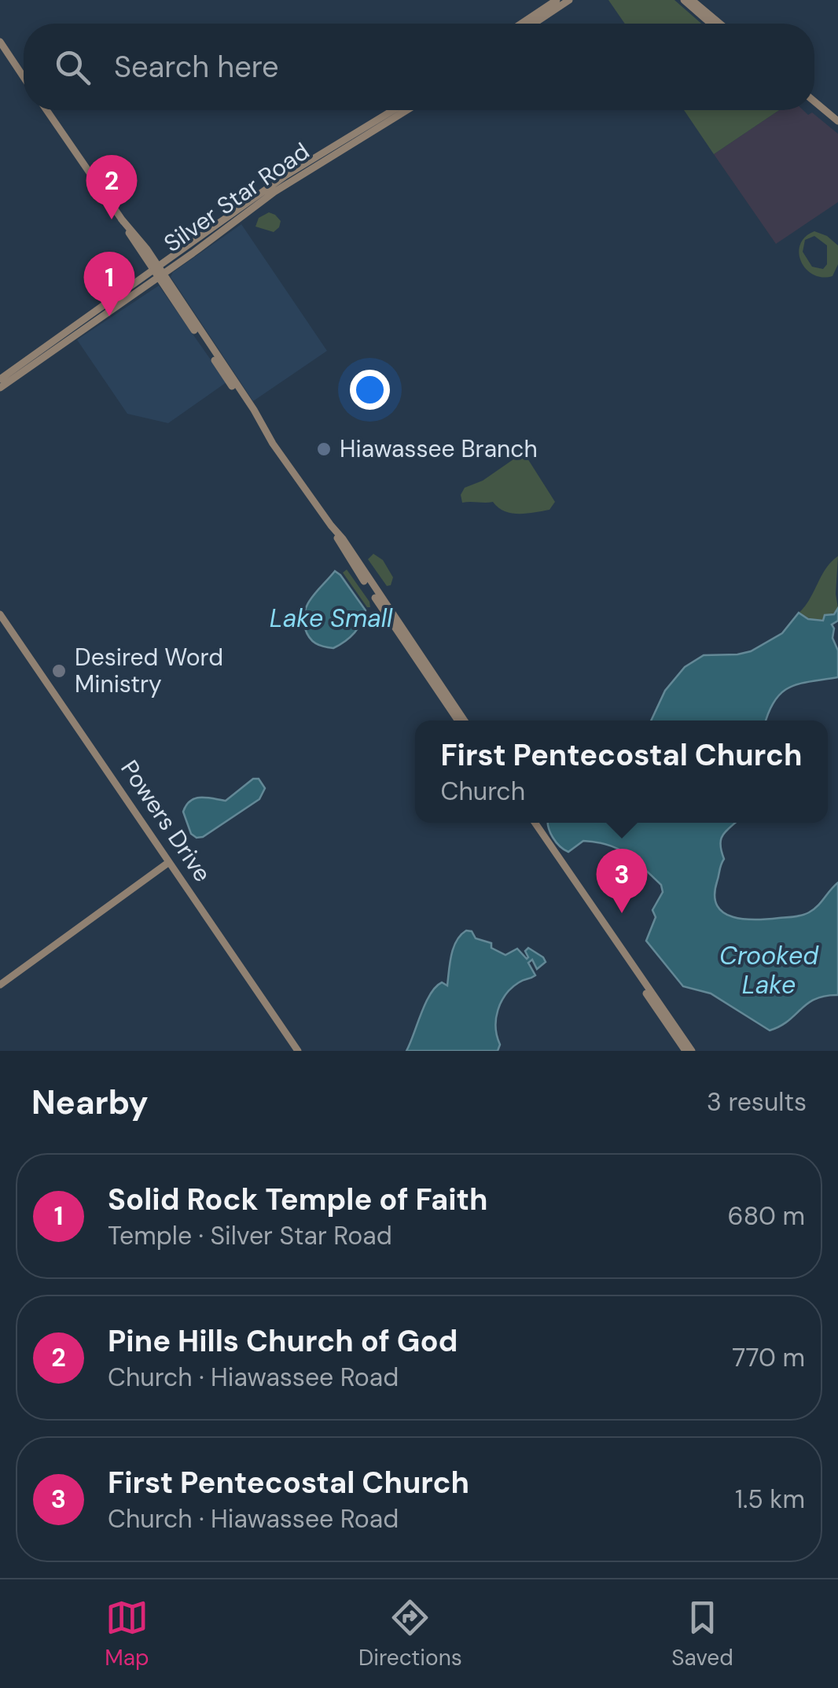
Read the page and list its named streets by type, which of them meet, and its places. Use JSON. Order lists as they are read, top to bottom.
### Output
{
  "streets": {
    "street": ["Silver Star Road", "Powers Drive"]
  },
  "water": ["Lake Small", "Crooked Lake"],
  "places": ["Hiawassee Branch", "Desired Word Ministry"],
  "page": {
    "search": "Search here",
    "pins": ["2", "1", "3"],
    "popup": ["First Pentecostal Church", "Church"],
    "heading": ["Nearby", "3 results"],
    "list": [
      {
        "mark": "1",
        "name": "Solid Rock Temple of Faith",
        "note": "Temple · Silver Star Road",
        "value": "680 m"
      },
      {
        "mark": "2",
        "name": "Pine Hills Church of God",
        "note": "Church · Hiawassee Road",
        "value": "770 m"
      },
      {
        "mark": "3",
        "name": "First Pentecostal Church",
        "note": "Church · Hiawassee Road",
        "value": "1.5 km"
      }
    ],
    "nav": ["Map", "Directions", "Saved"]
  }
}
